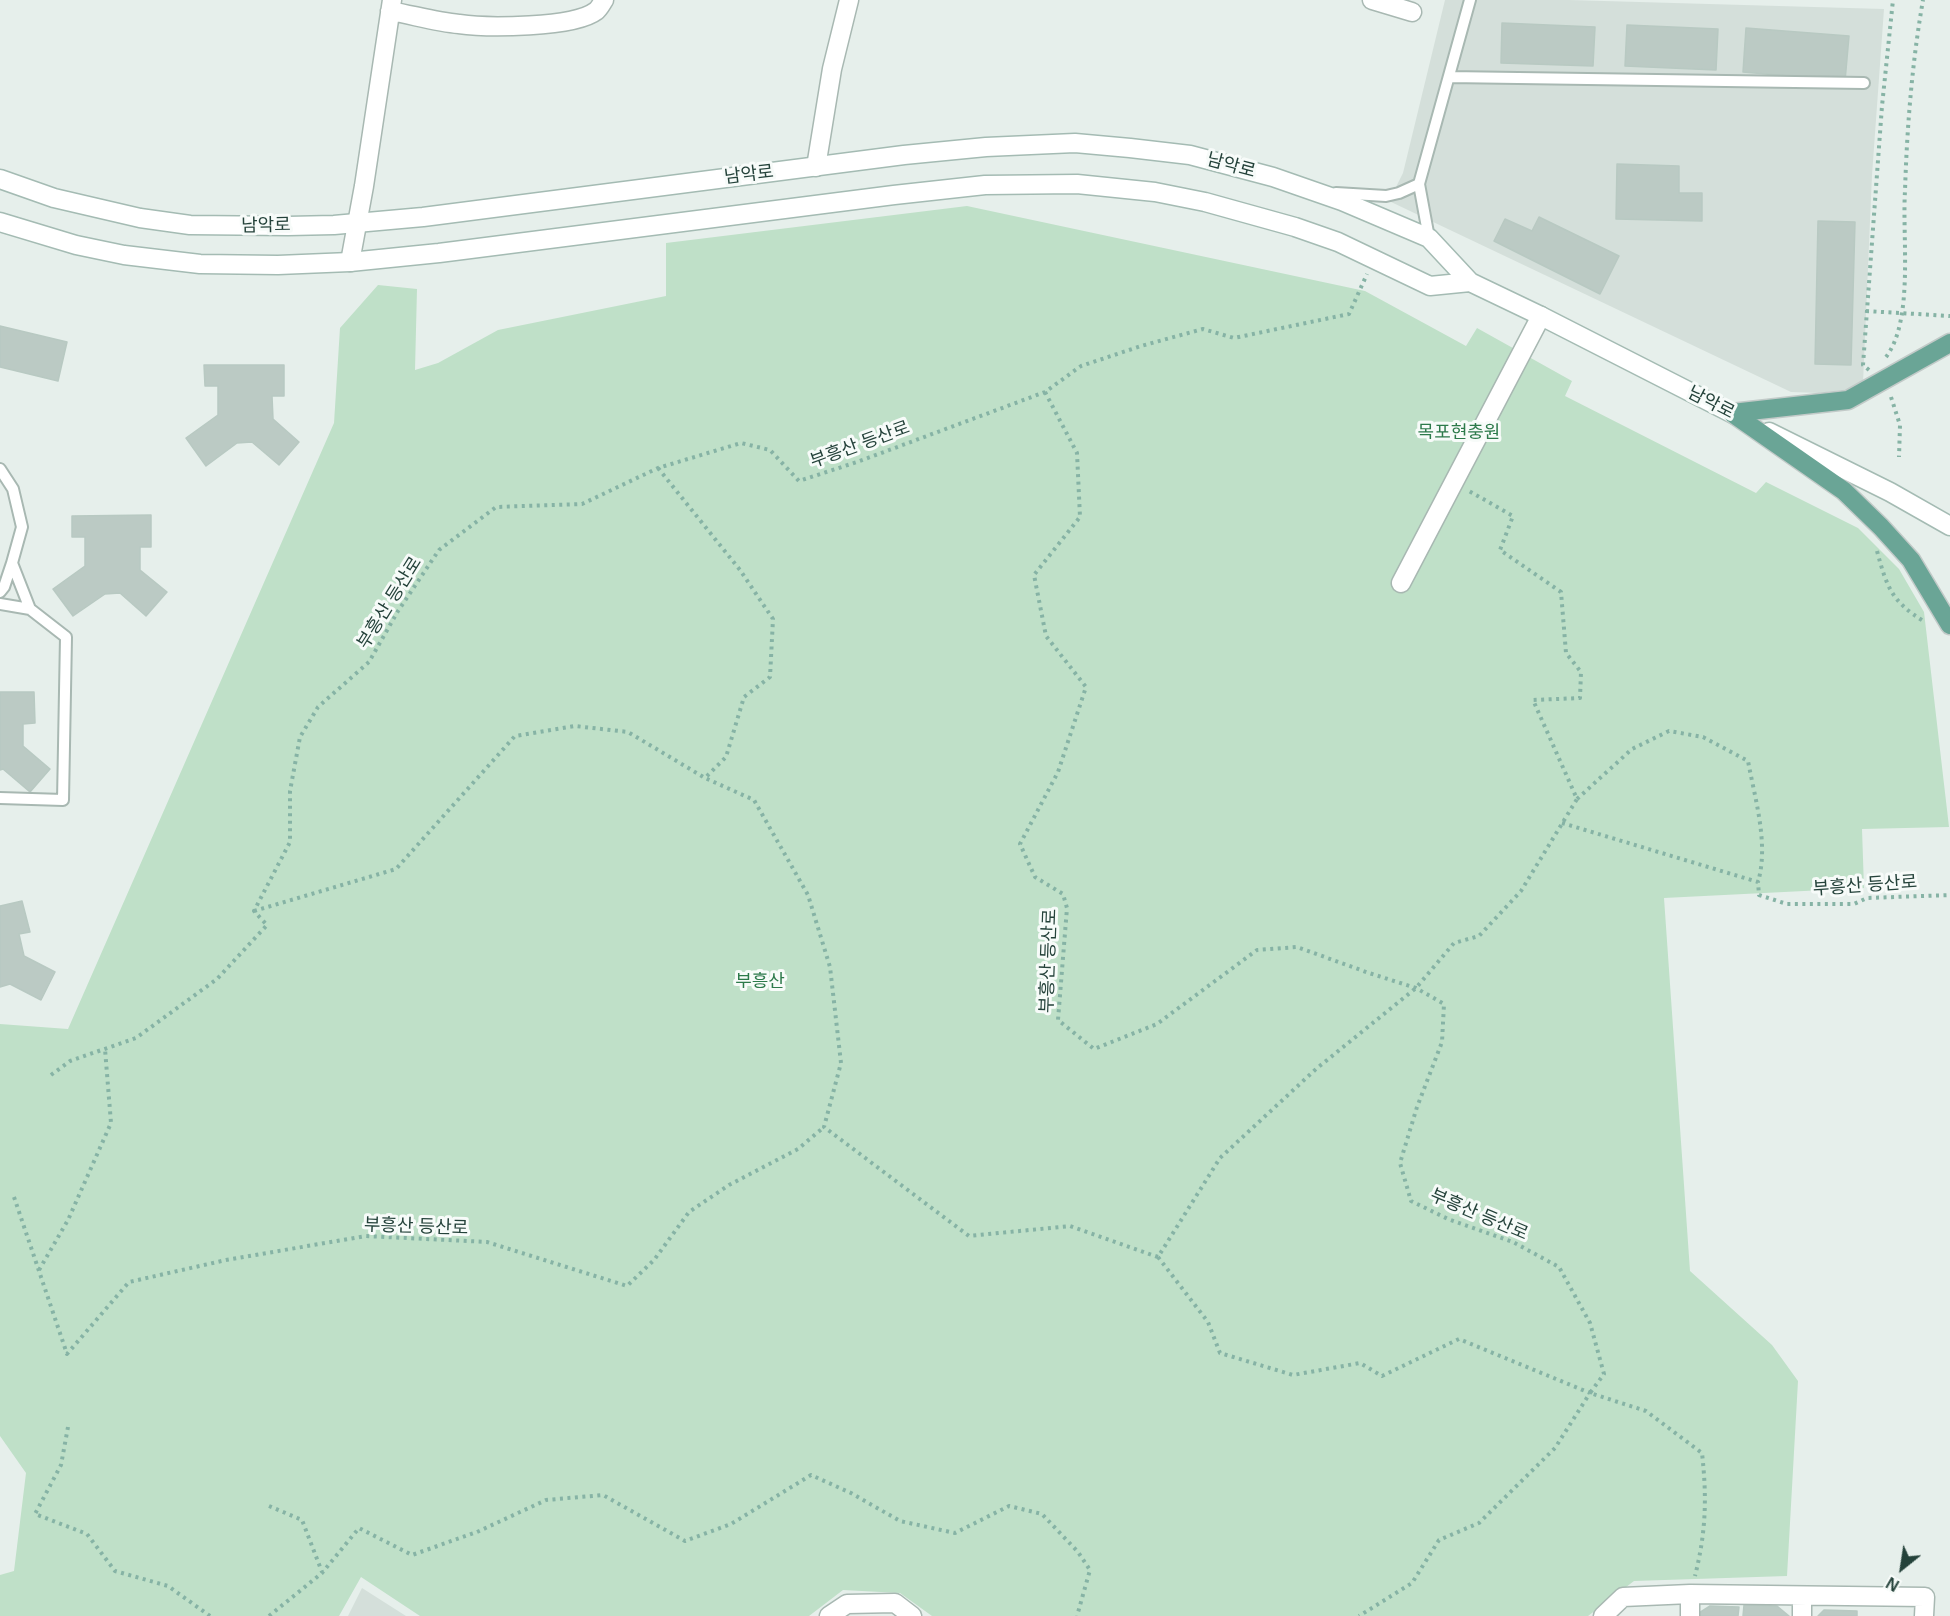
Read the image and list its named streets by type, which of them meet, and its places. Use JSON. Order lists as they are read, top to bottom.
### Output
{
  "streets": {
    "street": ["남악로"],
    "path": ["부흥산 등산로"]
  },
  "crossings": [
    ["남악로", "부흥산 등산로"]
  ],
  "parks": ["목포현충원", "부흥산"],
  "north": "bottom left"
}
